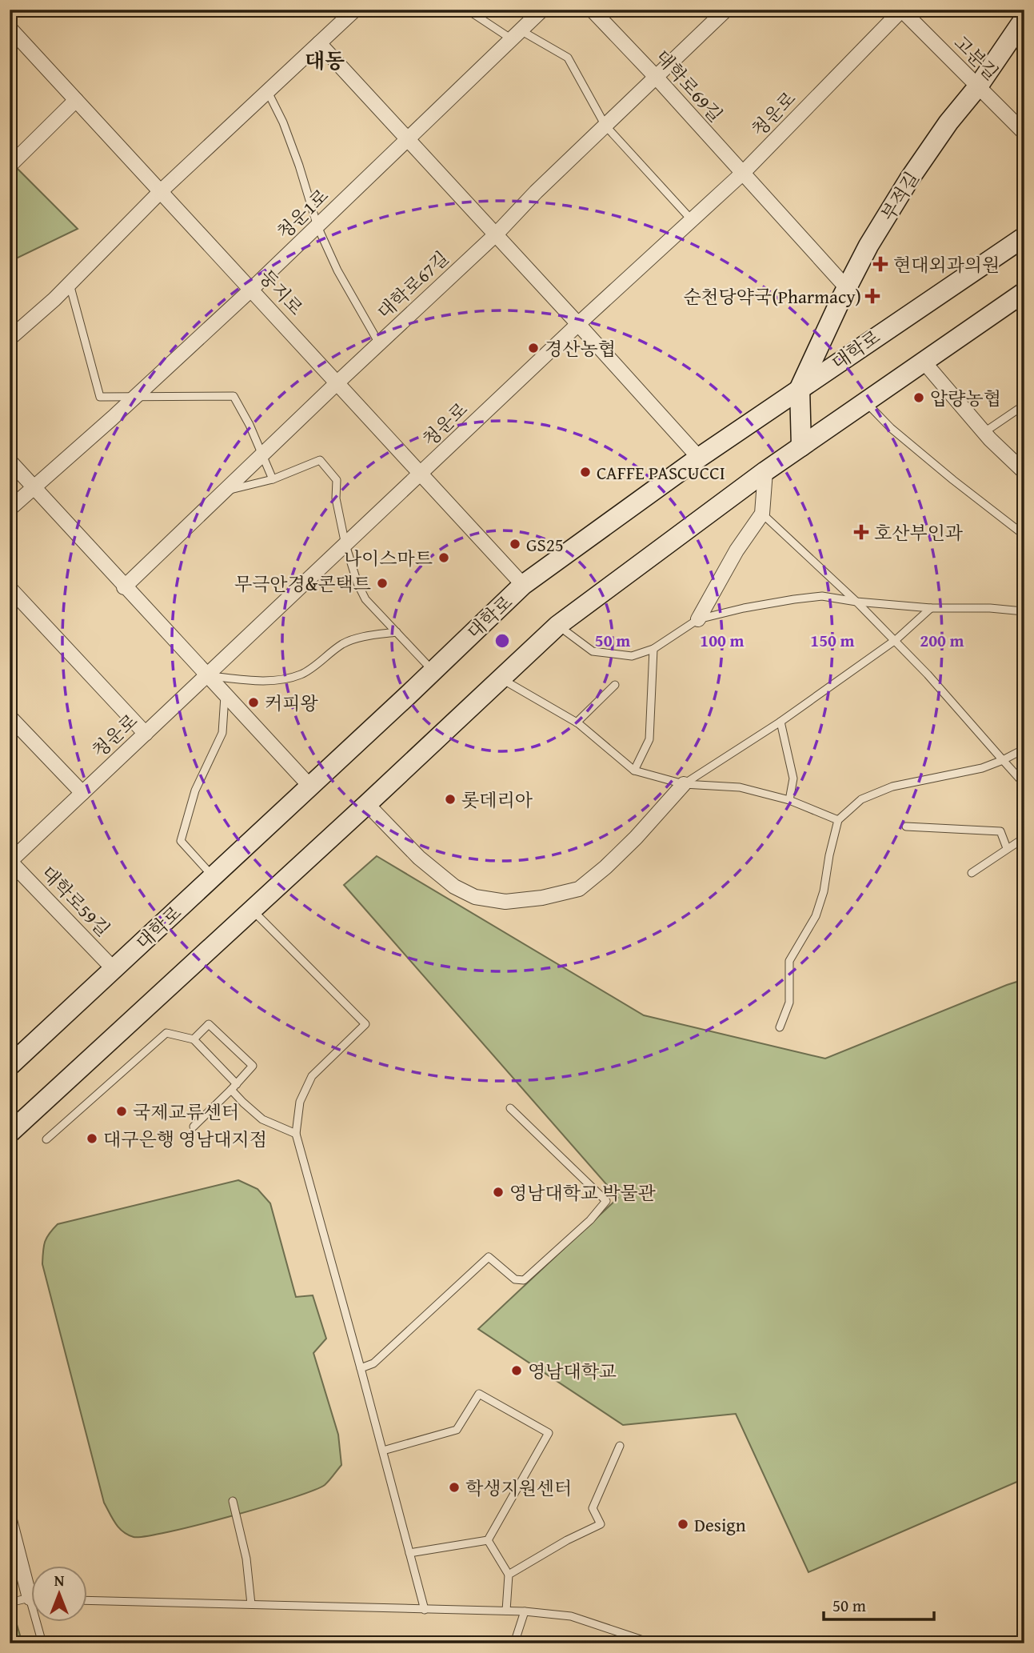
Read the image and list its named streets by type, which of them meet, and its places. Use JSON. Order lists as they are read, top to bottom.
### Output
{
  "streets": {
    "main road": ["부적길", "대학로"],
    "street": [
      "고분길",
      "대학로69길",
      "청운로",
      "청운1로",
      "대학로67길",
      "둥지로",
      "대학로59길"
    ]
  },
  "crossings": [
    ["고분길", "청운로"],
    ["고분길", "부적길"],
    ["대학로69길", "청운로"],
    ["대학로69길", "부적길"],
    ["대학로69길", "대학로67길"],
    ["청운로", "둥지로"],
    ["청운로", "대학로59길"],
    ["부적길", "대학로"],
    ["청운1로", "둥지로"],
    ["대학로67길", "둥지로"],
    ["둥지로", "대학로"],
    ["대학로", "대학로59길"]
  ],
  "districts": ["대동"],
  "places": {
    "health": ["현대외과의원", "순천당약국(Pharmacy)", "호산부인과"],
    "other": [
      "경산농협",
      "압량농협",
      "CAFFE PASCUCCI",
      "GS25",
      "나이스마트",
      "무극안경&콘택트",
      "커피왕",
      "롯데리아",
      "국제교류센터",
      "대구은행 영남대지점",
      "영남대학교 박물관",
      "영남대학교",
      "학생지원센터",
      "Design"
    ]
  },
  "scale_bar": "50 m",
  "north": "top",
  "rings": [
    "50 m",
    "100 m",
    "150 m",
    "200 m"
  ]
}
